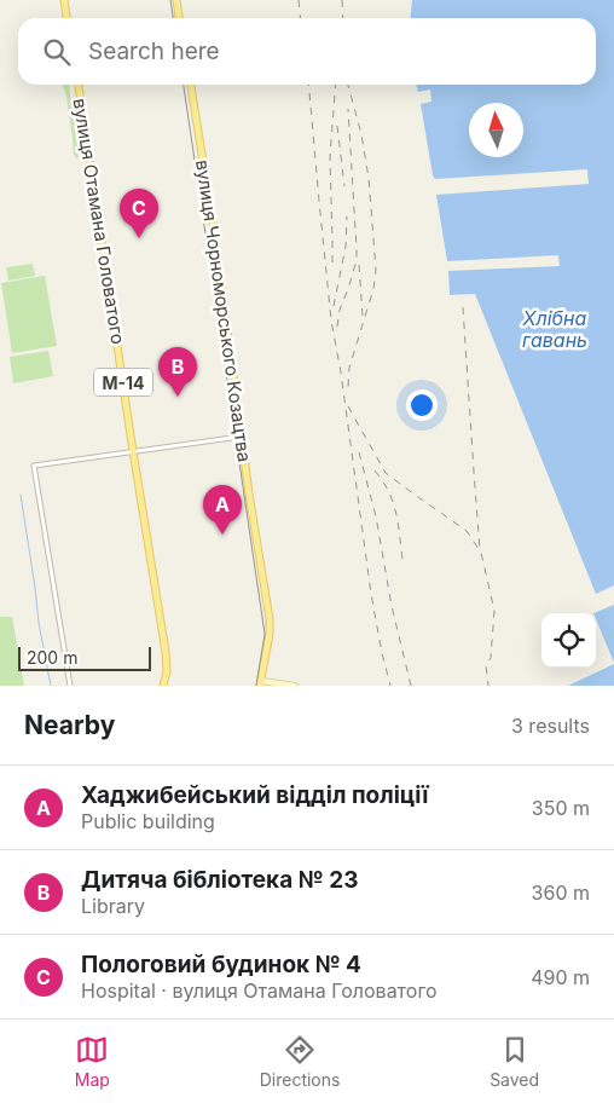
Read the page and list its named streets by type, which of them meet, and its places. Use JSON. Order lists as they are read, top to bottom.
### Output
{
  "streets": {
    "main road": ["вулиця Отамана Головатого", "вулиця Чорноморського Козацтва", "М-14"]
  },
  "water": ["Хлібна гавань"],
  "scale_bar": "200 m",
  "north": "top",
  "page": {
    "search": "Search here",
    "pins": ["C", "B", "A"],
    "scale": "200 m",
    "heading": ["Nearby", "3 results"],
    "list": [
      {
        "mark": "A",
        "name": "Хаджибейський відділ поліції",
        "note": "Public building",
        "value": "350 m"
      },
      {
        "mark": "B",
        "name": "Дитяча бібліотека № 23",
        "note": "Library",
        "value": "360 m"
      },
      {
        "mark": "C",
        "name": "Пологовий будинок № 4",
        "note": "Hospital · вулиця Отамана Головатого",
        "value": "490 m"
      }
    ],
    "nav": ["Map", "Directions", "Saved"]
  }
}
